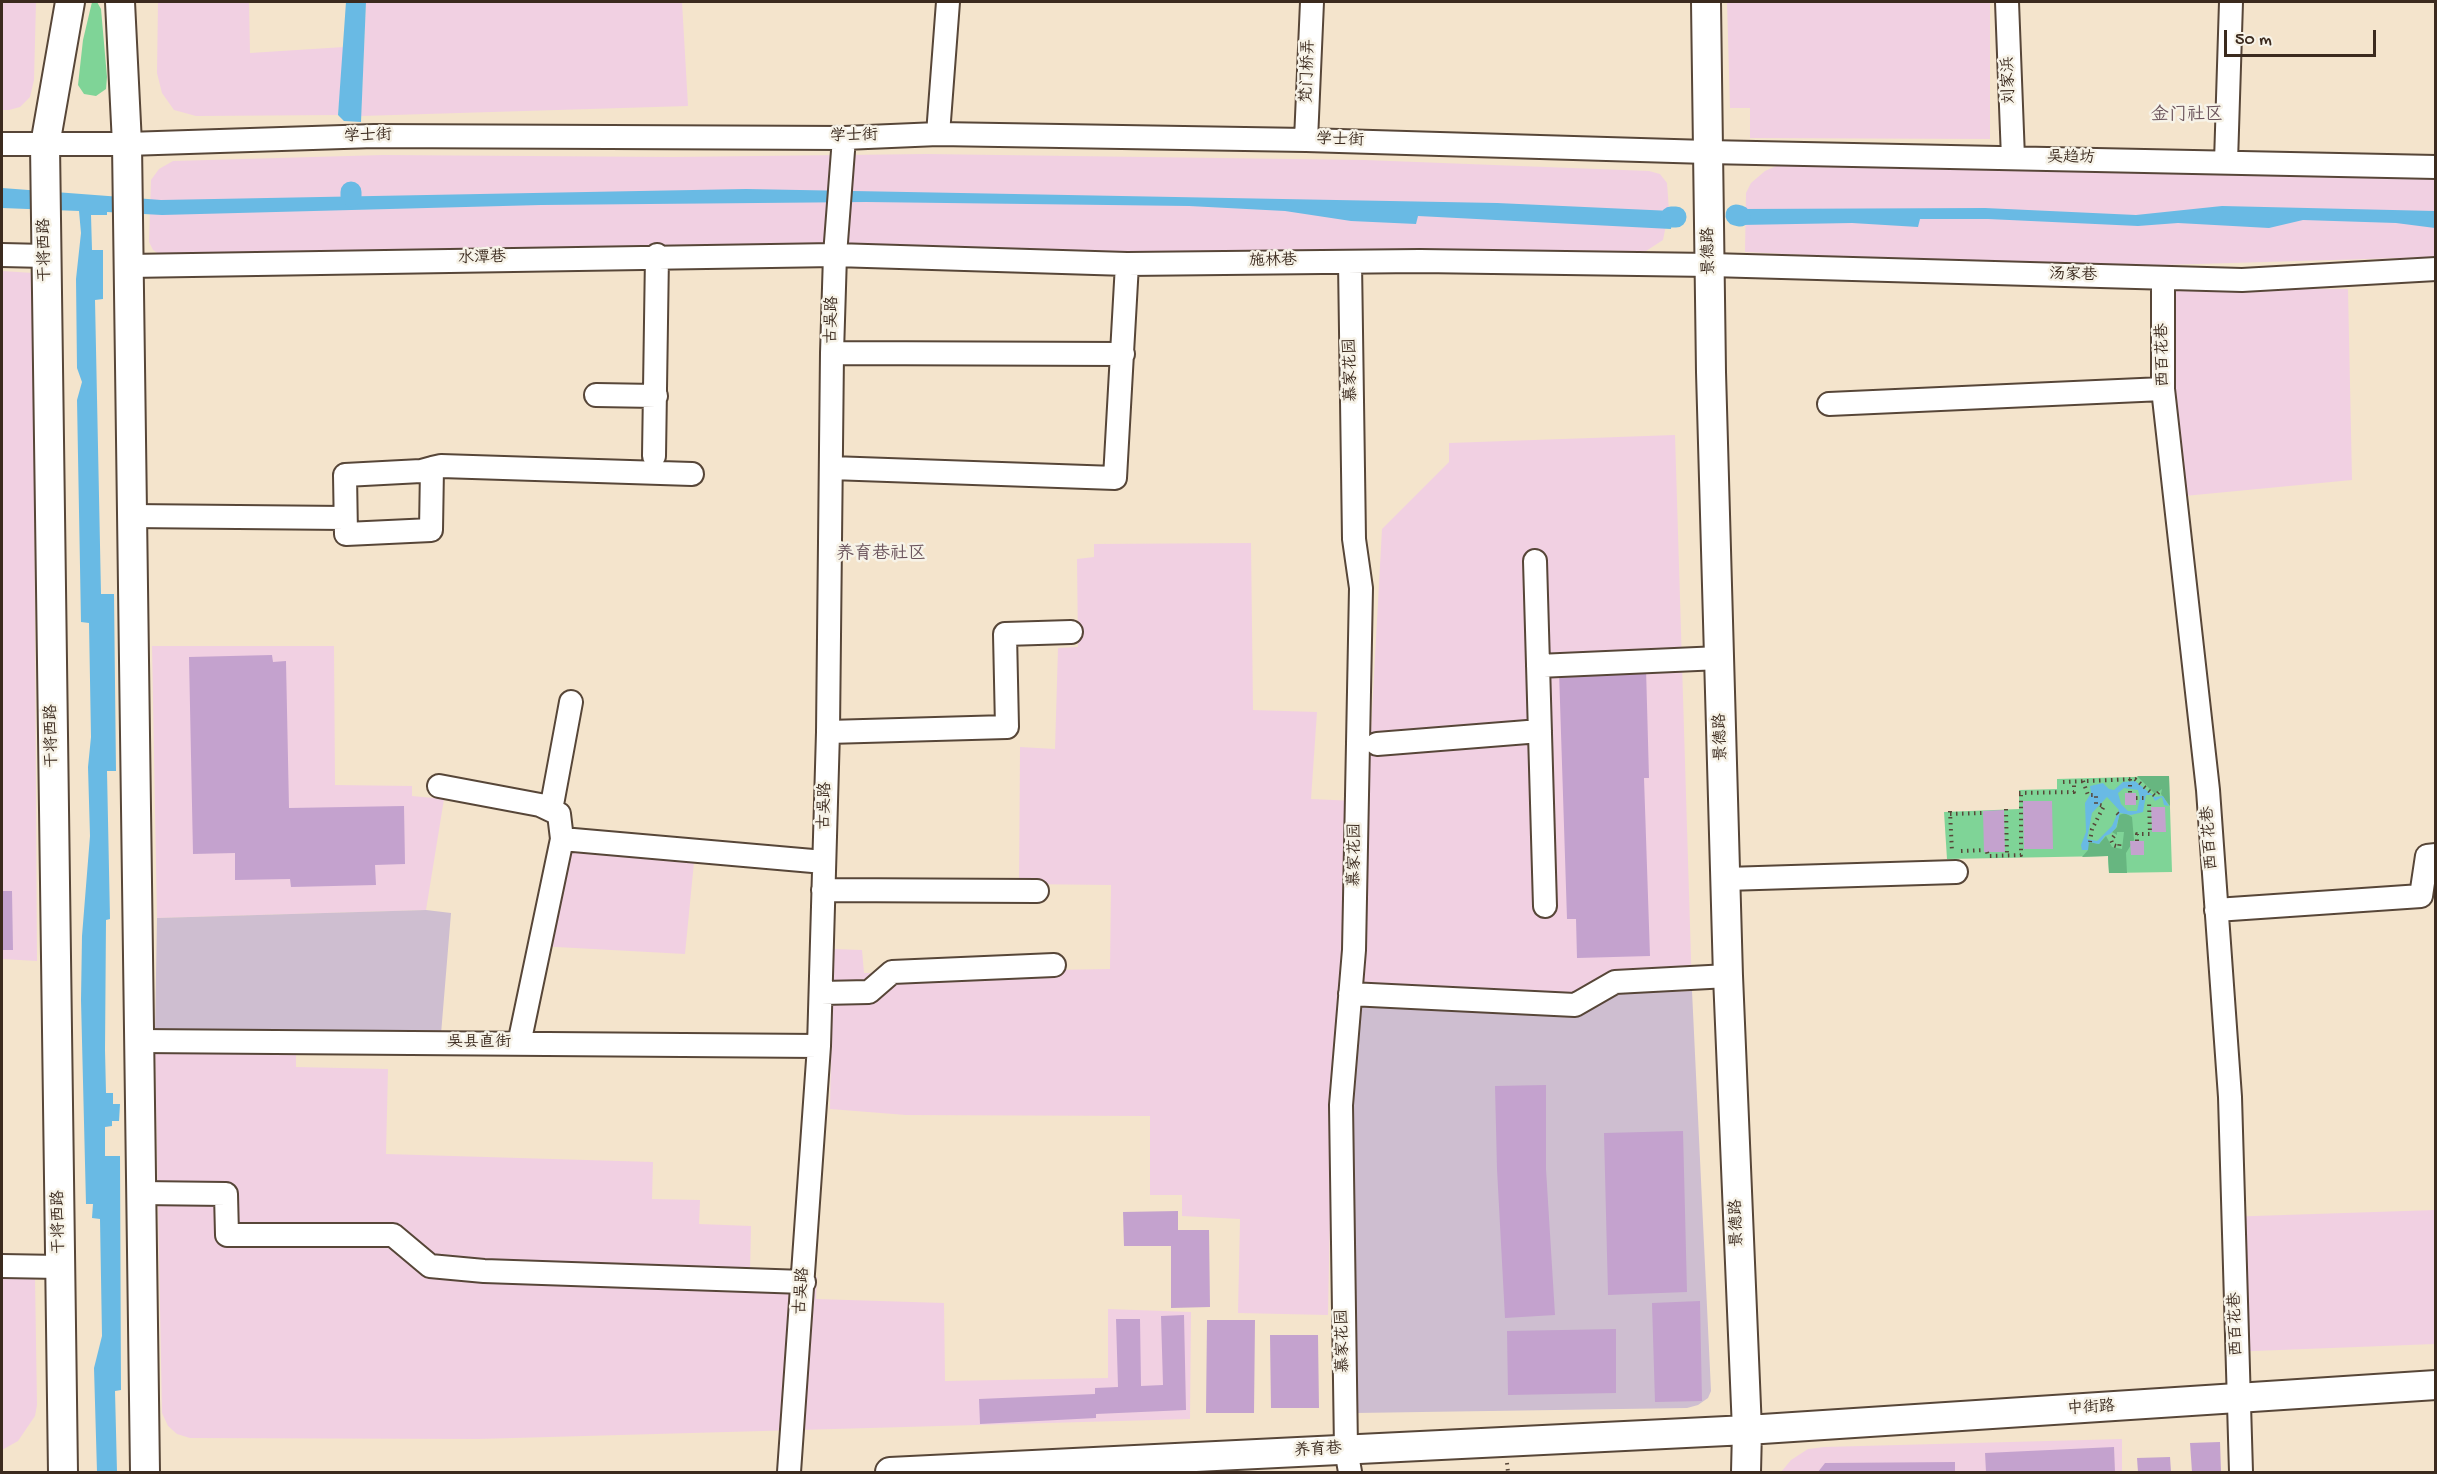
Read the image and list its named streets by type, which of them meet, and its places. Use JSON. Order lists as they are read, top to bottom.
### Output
{
  "streets": {
    "main road": [
      "干将西路",
      "景德路",
      "中街路",
      "养育巷"
    ],
    "street": [
      "梵门桥弄",
      "刘家浜",
      "学士街",
      "吴趋坊",
      "水潭巷",
      "施林巷",
      "汤家巷",
      "古吴路",
      "西百花巷",
      "慕家花园",
      "吴县直街"
    ]
  },
  "crossings": [
    ["梵门桥弄", "学士街"],
    ["刘家浜", "吴趋坊"],
    ["学士街", "吴趋坊"],
    ["学士街", "干将西路"],
    ["学士街", "景德路"],
    ["学士街", "古吴路"],
    ["吴趋坊", "景德路"],
    ["景德路", "施林巷"],
    ["景德路", "汤家巷"],
    ["景德路", "中街路"],
    ["景德路", "养育巷"],
    ["水潭巷", "施林巷"],
    ["水潭巷", "古吴路"],
    ["施林巷", "汤家巷"],
    ["施林巷", "古吴路"],
    ["施林巷", "慕家花园"],
    ["汤家巷", "西百花巷"],
    ["古吴路", "吴县直街"],
    ["西百花巷", "中街路"],
    ["慕家花园", "养育巷"],
    ["中街路", "养育巷"]
  ],
  "districts": ["金门社区", "养育巷社区"],
  "scale_bar": "50 m"
}
